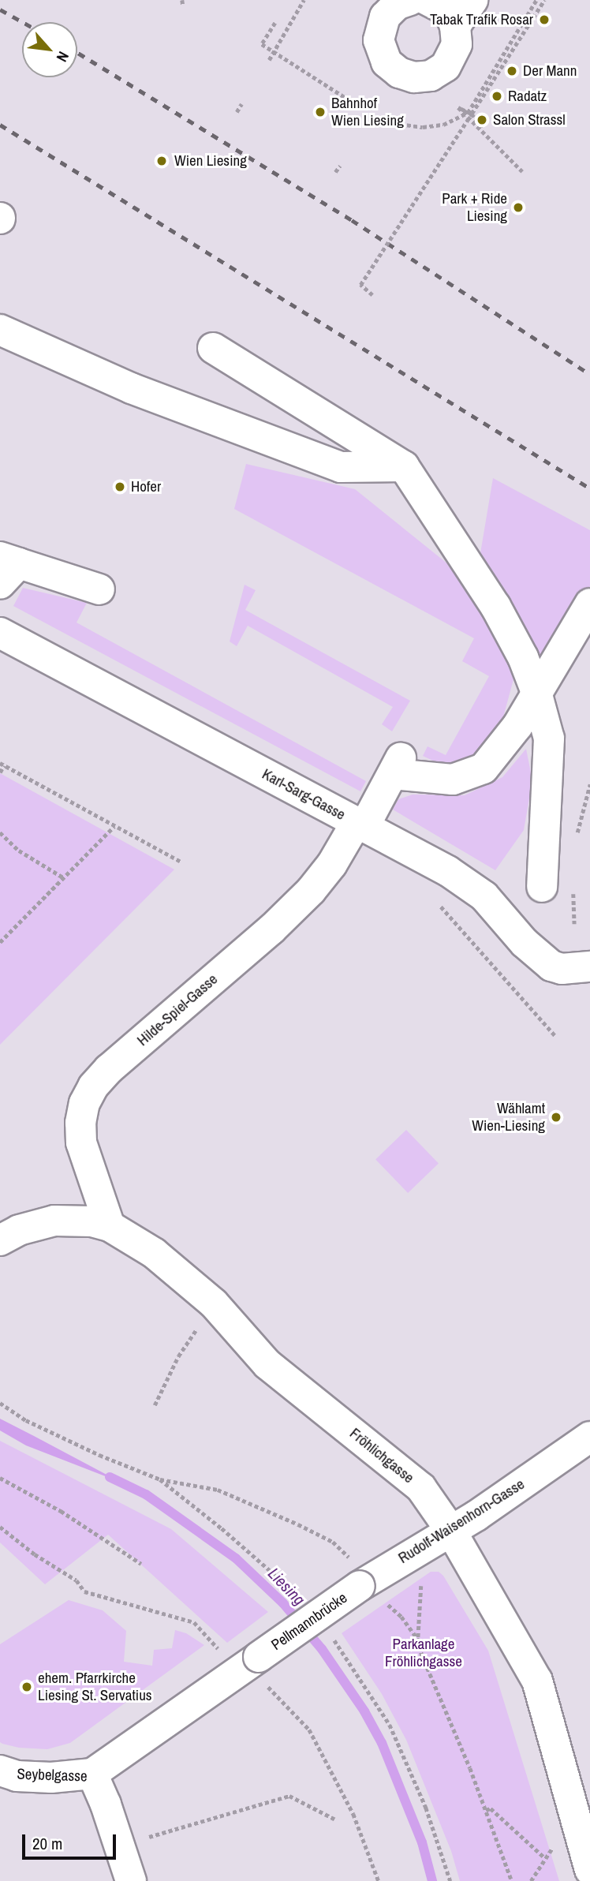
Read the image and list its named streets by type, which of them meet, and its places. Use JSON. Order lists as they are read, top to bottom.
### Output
{
  "streets": {
    "street": [
      "Karl-Sarg-Gasse",
      "Hilde-Spiel-Gasse",
      "Fröhlichgasse",
      "Rudolf-Waisenhorn-Gasse",
      "Pellmannbrücke",
      "Seybelgasse"
    ]
  },
  "crossings": [
    ["Karl-Sarg-Gasse", "Hilde-Spiel-Gasse"],
    ["Hilde-Spiel-Gasse", "Fröhlichgasse"],
    ["Fröhlichgasse", "Rudolf-Waisenhorn-Gasse"],
    ["Rudolf-Waisenhorn-Gasse", "Pellmannbrücke"]
  ],
  "water": ["Liesing"],
  "parks": ["Parkanlage Fröhlichgasse"],
  "places": [
    "Tabak Trafik Rosar",
    "Der Mann",
    "Radatz",
    "Bahnhof Wien Liesing",
    "Salon Strassl",
    "Wien Liesing",
    "Park + Ride Liesing",
    "Hofer",
    "Wählamt Wien-Liesing",
    "ehem. Pfarrkirche Liesing St. Servatius"
  ],
  "scale_bar": "20 m",
  "north": "bottom right"
}
